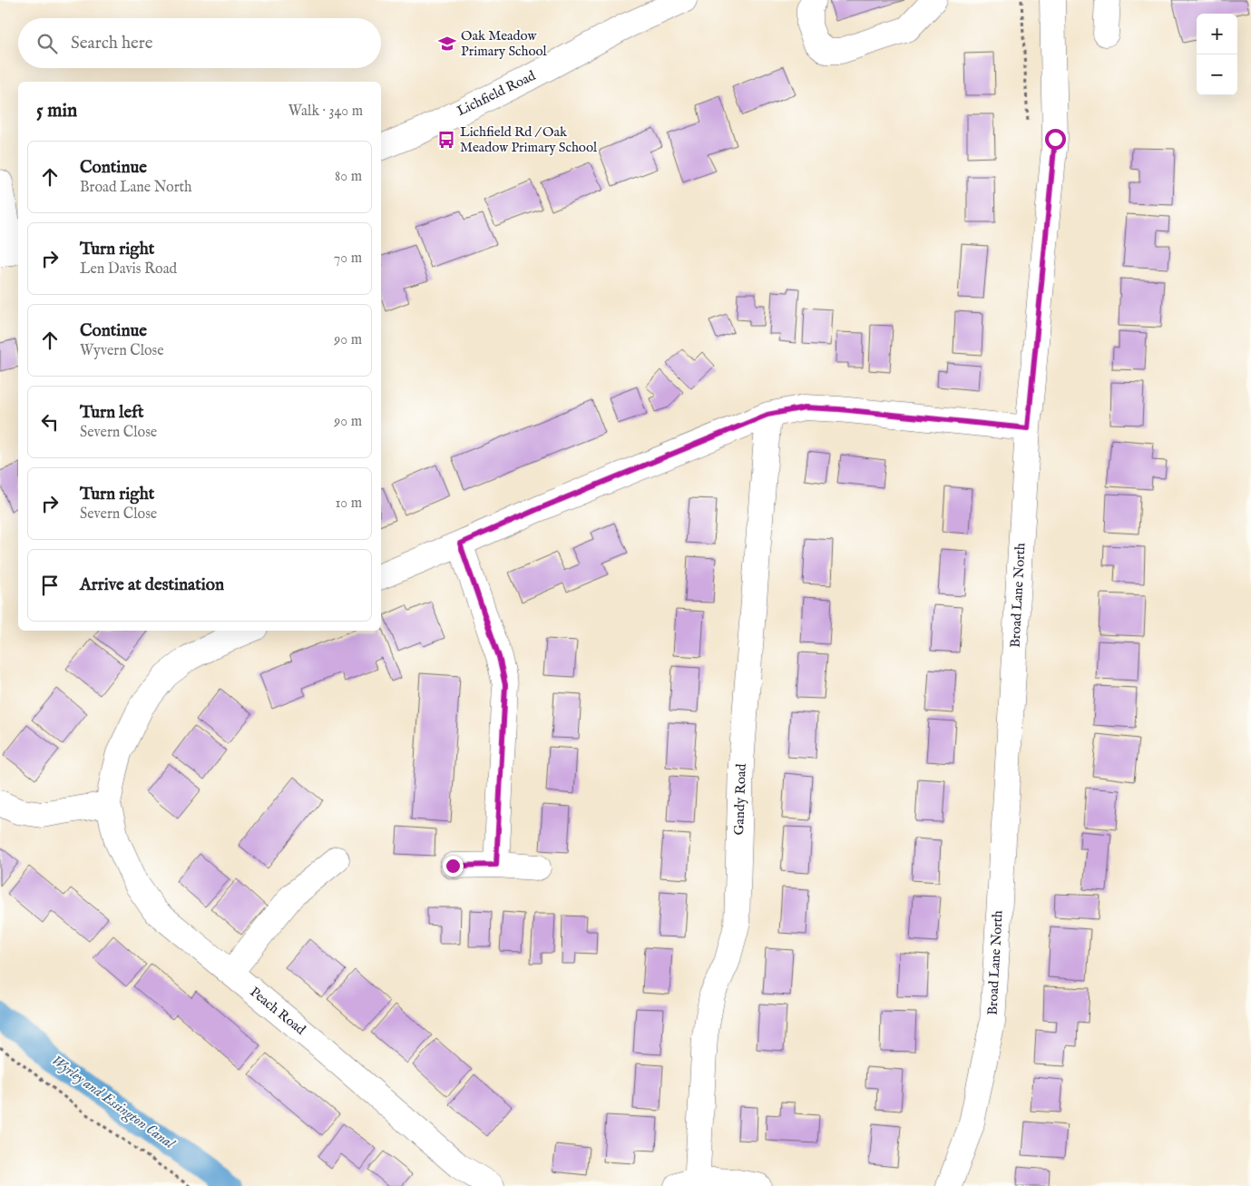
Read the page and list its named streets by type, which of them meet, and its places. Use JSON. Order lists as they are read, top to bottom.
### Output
{
  "streets": {
    "street": [
      "Lichfield Road",
      "Broad Lane North",
      "Gandy Road",
      "Peach Road"
    ]
  },
  "water": ["Wyrley and Essington Canal"],
  "places": {
    "school or university": ["Oak Meadow Primary School"],
    "bus stop": ["Lichfield Rd / Oak Meadow Primary School"]
  },
  "page": {
    "map_buttons": ["+", "−"],
    "search": "Search here",
    "heading": ["5 min", "Walk · 340 m"],
    "list": [
      ["Continue", "Broad Lane North", "80 m"],
      ["Turn right", "Len Davis Road", "70 m"],
      ["Continue", "Wyvern Close", "90 m"],
      ["Turn left", "Severn Close", "90 m"],
      ["Turn right", "Severn Close", "10 m"],
      "Arrive at destination"
    ]
  }
}
